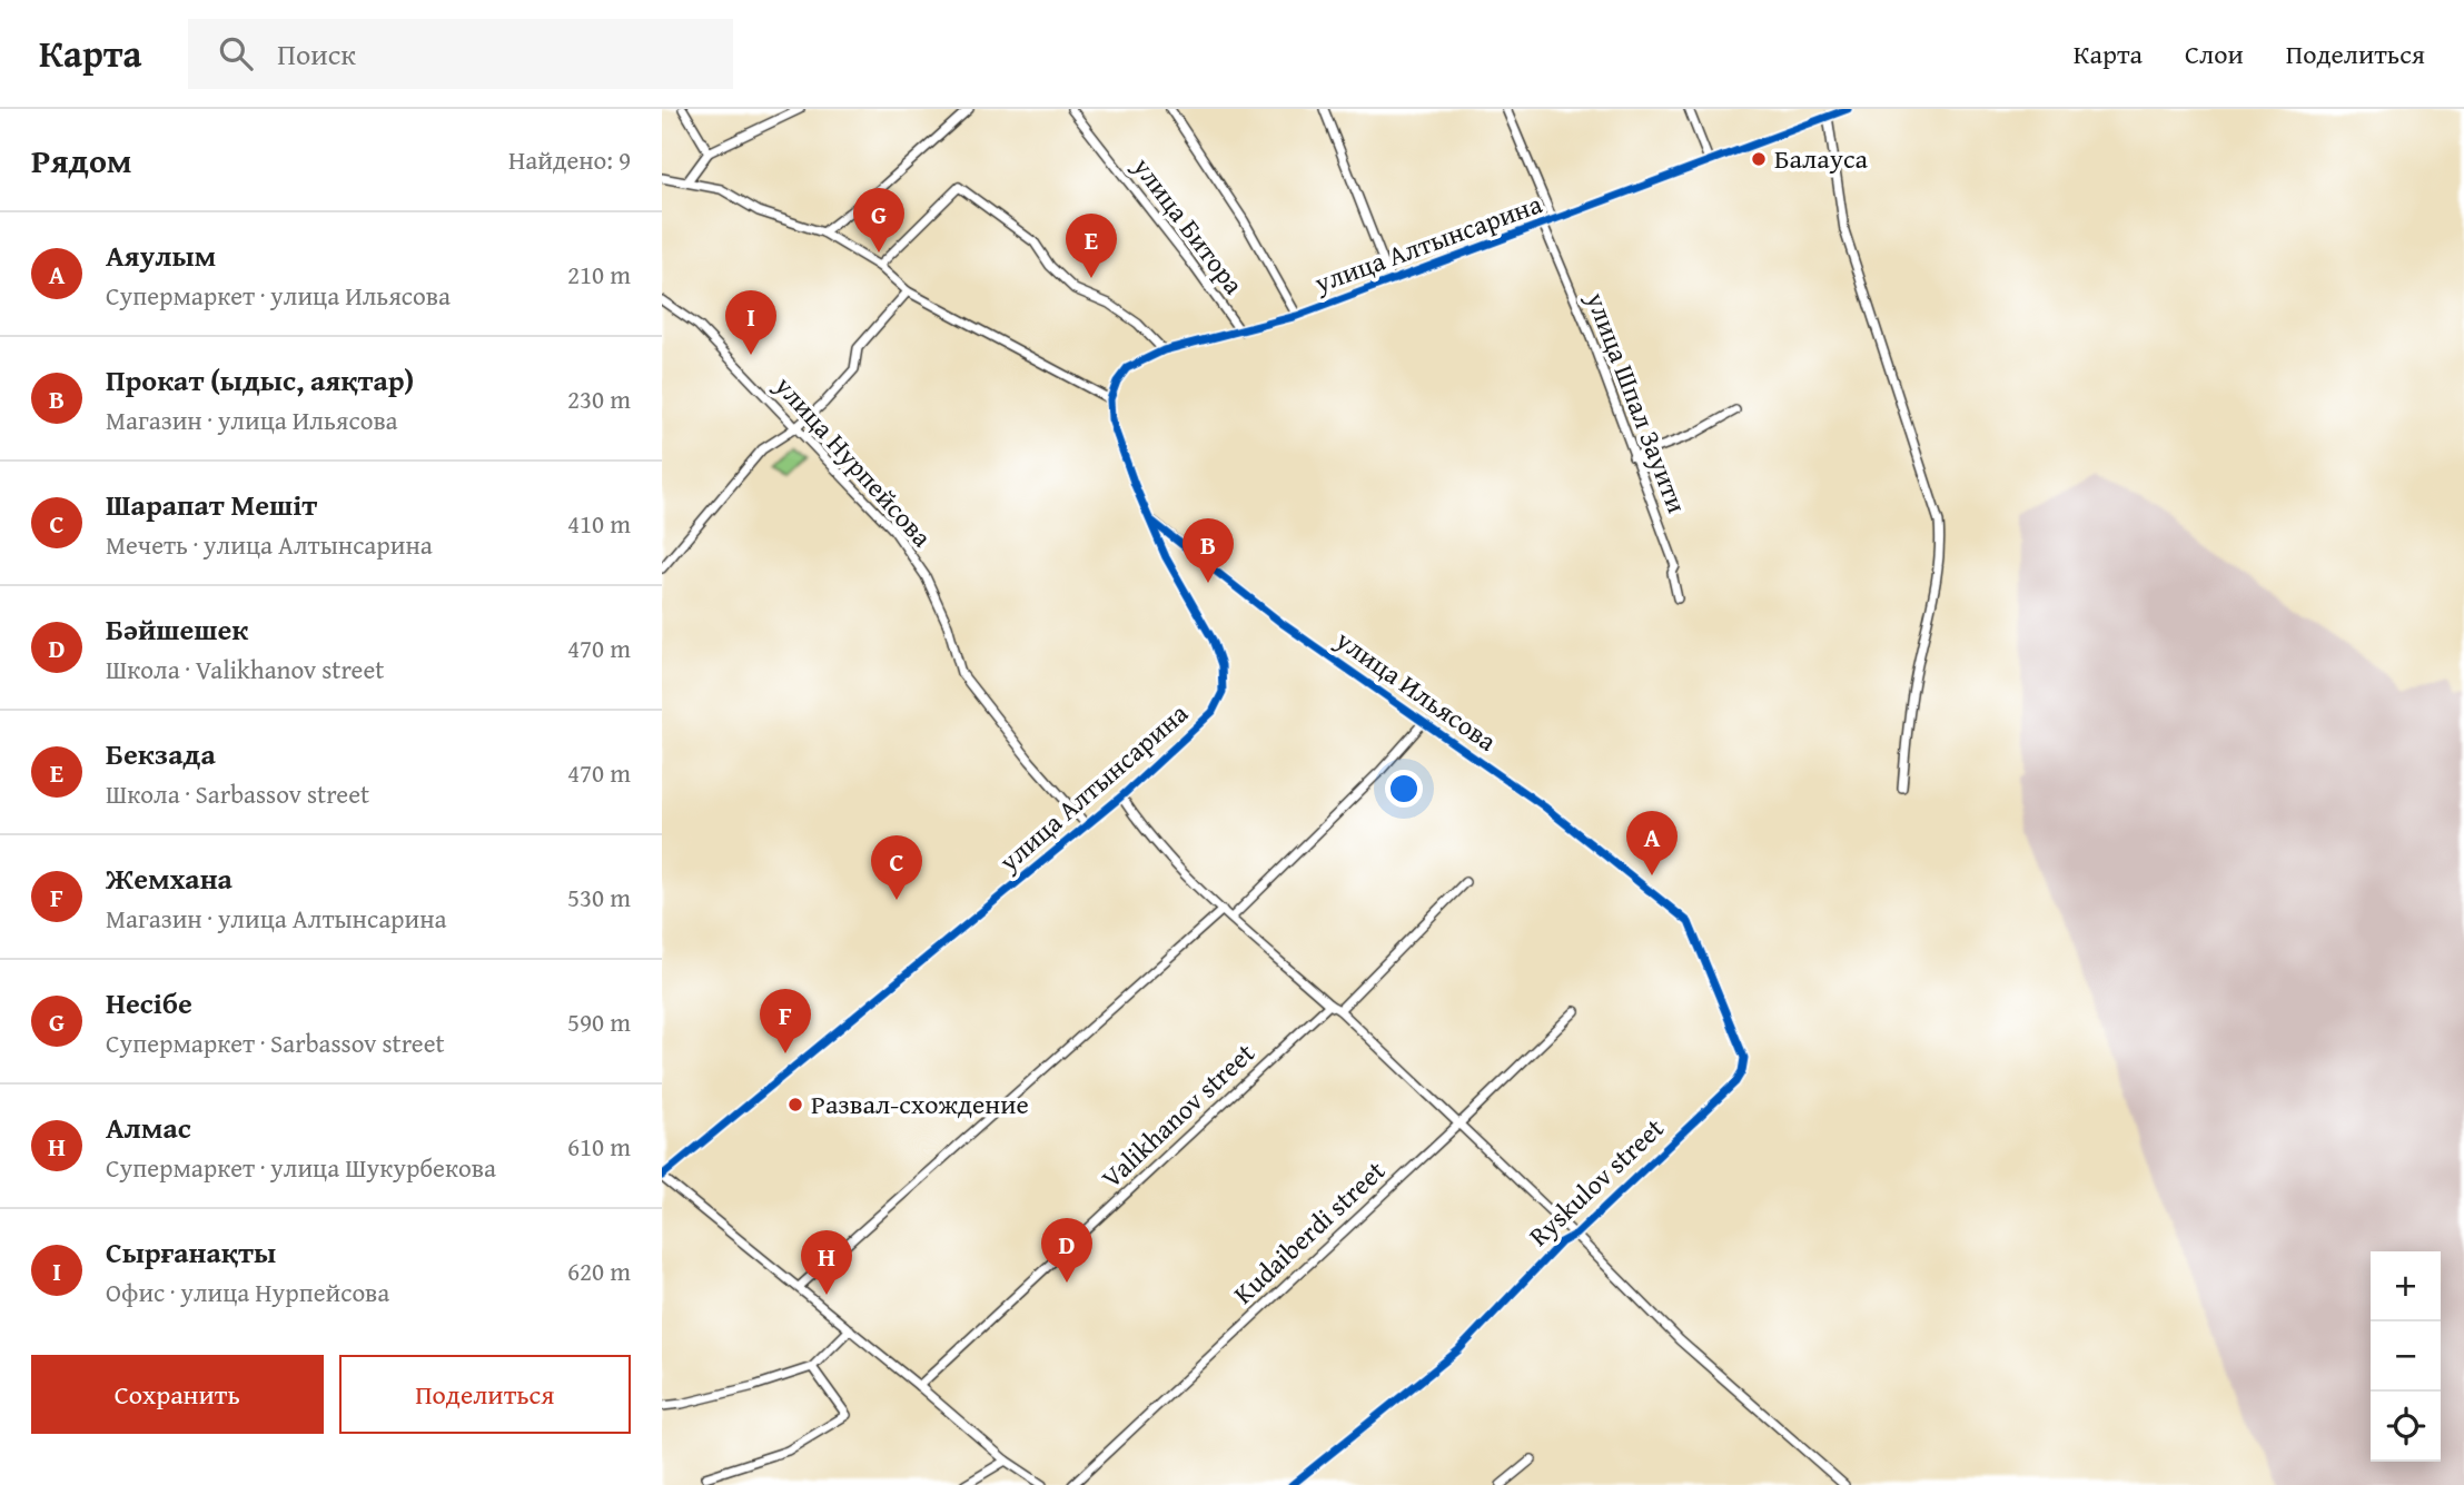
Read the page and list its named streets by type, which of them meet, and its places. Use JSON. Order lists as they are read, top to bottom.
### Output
{
  "streets": {
    "street": [
      "улица Битора",
      "улица Алтынсарина",
      "улица Шпал Зауити",
      "улица Нурпейсова",
      "улица Ильясова",
      "Valikhanov street",
      "Ryskulov street",
      "Kudaiberdi street"
    ]
  },
  "crossings": [
    ["улица Битора", "улица Алтынсарина"],
    ["улица Алтынсарина", "улица Шпал Зауити"],
    ["улица Алтынсарина", "улица Нурпейсова"],
    ["улица Алтынсарина", "улица Ильясова"],
    ["улица Ильясова", "Ryskulov street"]
  ],
  "places": ["Балауса", "Развал-схождение"],
  "page": {
    "header": "Карта",
    "search": "Поиск",
    "nav": ["Карта", "Слои", "Поделиться"],
    "heading": ["Рядом", "Найдено: 9"],
    "pins": [
      "G",
      "E",
      "I",
      "B",
      "A",
      "C",
      "F",
      "D",
      "H"
    ],
    "list": [
      {
        "mark": "A",
        "name": "Аяулым",
        "note": "Супермаркет · улица Ильясова",
        "value": "210 m"
      },
      {
        "mark": "B",
        "name": "Прокат (ыдыс, аяқтар)",
        "note": "Магазин · улица Ильясова",
        "value": "230 m"
      },
      {
        "mark": "C",
        "name": "Шарапат Мешіт",
        "note": "Мечеть · улица Алтынсарина",
        "value": "410 m"
      },
      {
        "mark": "D",
        "name": "Бәйшешек",
        "note": "Школа · Valikhanov street",
        "value": "470 m"
      },
      {
        "mark": "E",
        "name": "Бекзада",
        "note": "Школа · Sarbassov street",
        "value": "470 m"
      },
      {
        "mark": "F",
        "name": "Жемхана",
        "note": "Магазин · улица Алтынсарина",
        "value": "530 m"
      },
      {
        "mark": "G",
        "name": "Несібе",
        "note": "Супермаркет · Sarbassov street",
        "value": "590 m"
      },
      {
        "mark": "H",
        "name": "Алмас",
        "note": "Супермаркет · улица Шукурбекова",
        "value": "610 m"
      },
      {
        "mark": "I",
        "name": "Сырғанақты",
        "note": "Офис · улица Нурпейсова",
        "value": "620 m"
      }
    ],
    "map_buttons": ["+", "−"],
    "buttons": ["Сохранить", "Поделиться"]
  }
}
